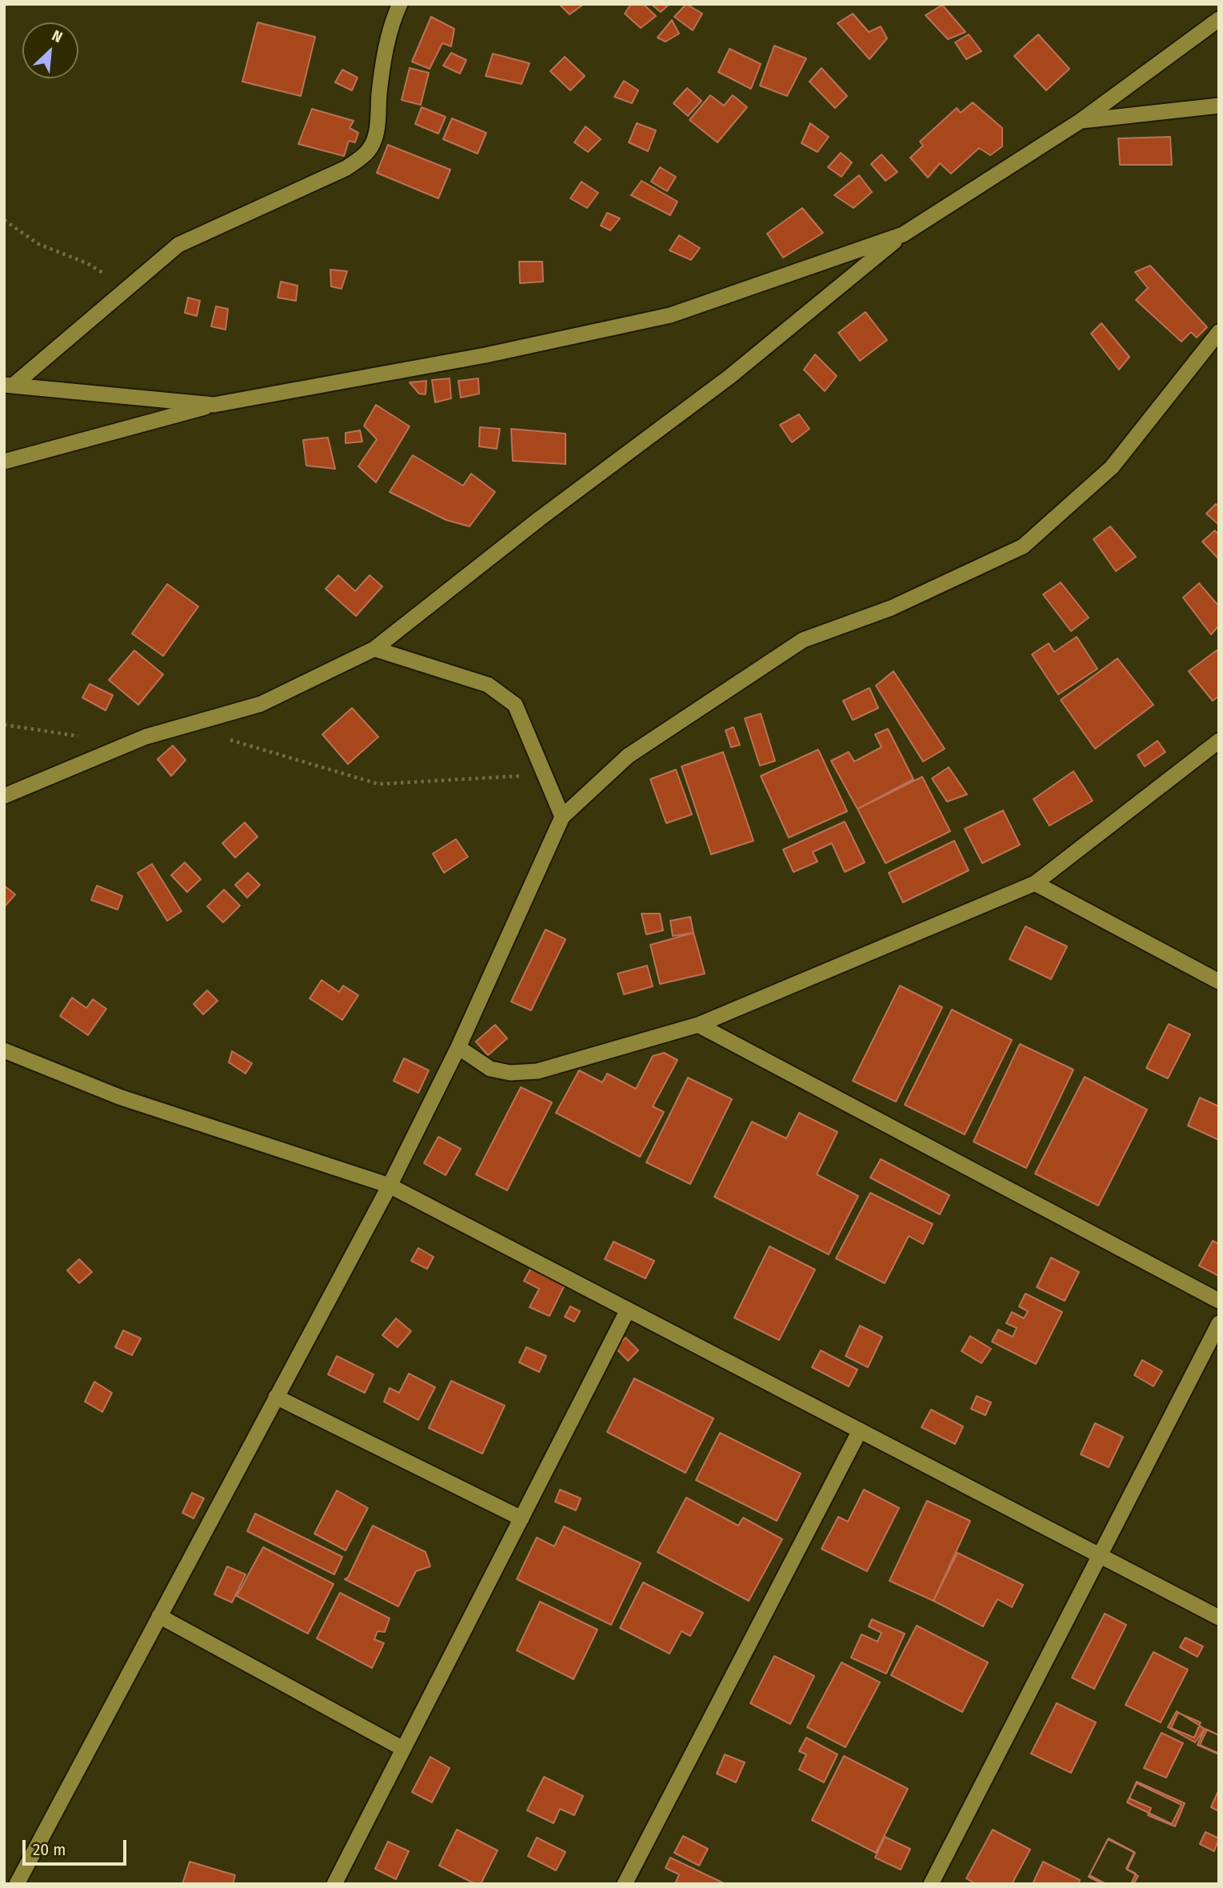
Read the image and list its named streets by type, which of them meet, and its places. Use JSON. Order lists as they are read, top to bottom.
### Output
{
  "scale_bar": "20 m",
  "north": "top right"
}
